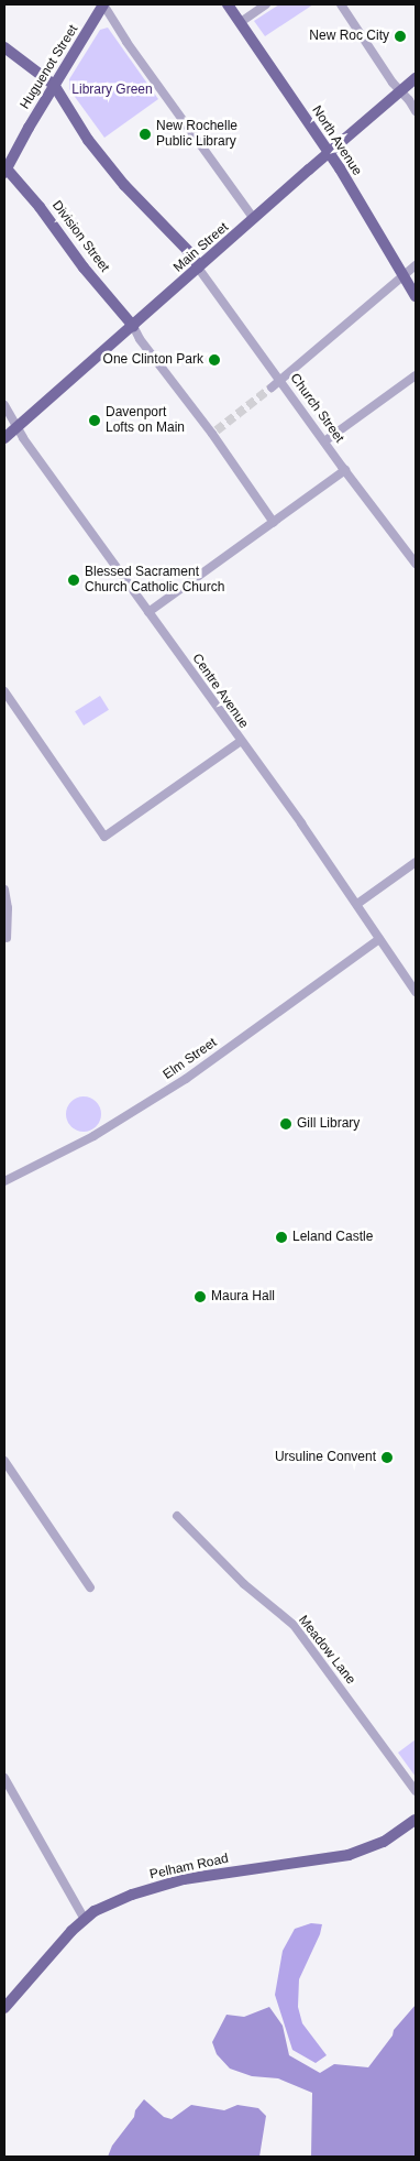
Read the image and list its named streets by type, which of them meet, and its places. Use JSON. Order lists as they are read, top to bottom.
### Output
{
  "streets": {
    "main road": [
      "Huguenot Street",
      "North Avenue",
      "Division Street",
      "Main Street",
      "Pelham Road"
    ],
    "street": [
      "Church Street",
      "Centre Avenue",
      "Elm Street",
      "Meadow Lane"
    ]
  },
  "crossings": [
    ["Huguenot Street", "Division Street"],
    ["North Avenue", "Main Street"],
    ["Division Street", "Main Street"],
    ["Main Street", "Church Street"],
    ["Main Street", "Centre Avenue"],
    ["Centre Avenue", "Elm Street"]
  ],
  "parks": ["Library Green"],
  "places": [
    "New Roc City",
    "New Rochelle Public Library",
    "One Clinton Park",
    "Davenport Lofts on Main",
    "Blessed Sacrament Church Catholic Church",
    "Gill Library",
    "Leland Castle",
    "Maura Hall",
    "Ursuline Convent"
  ]
}
